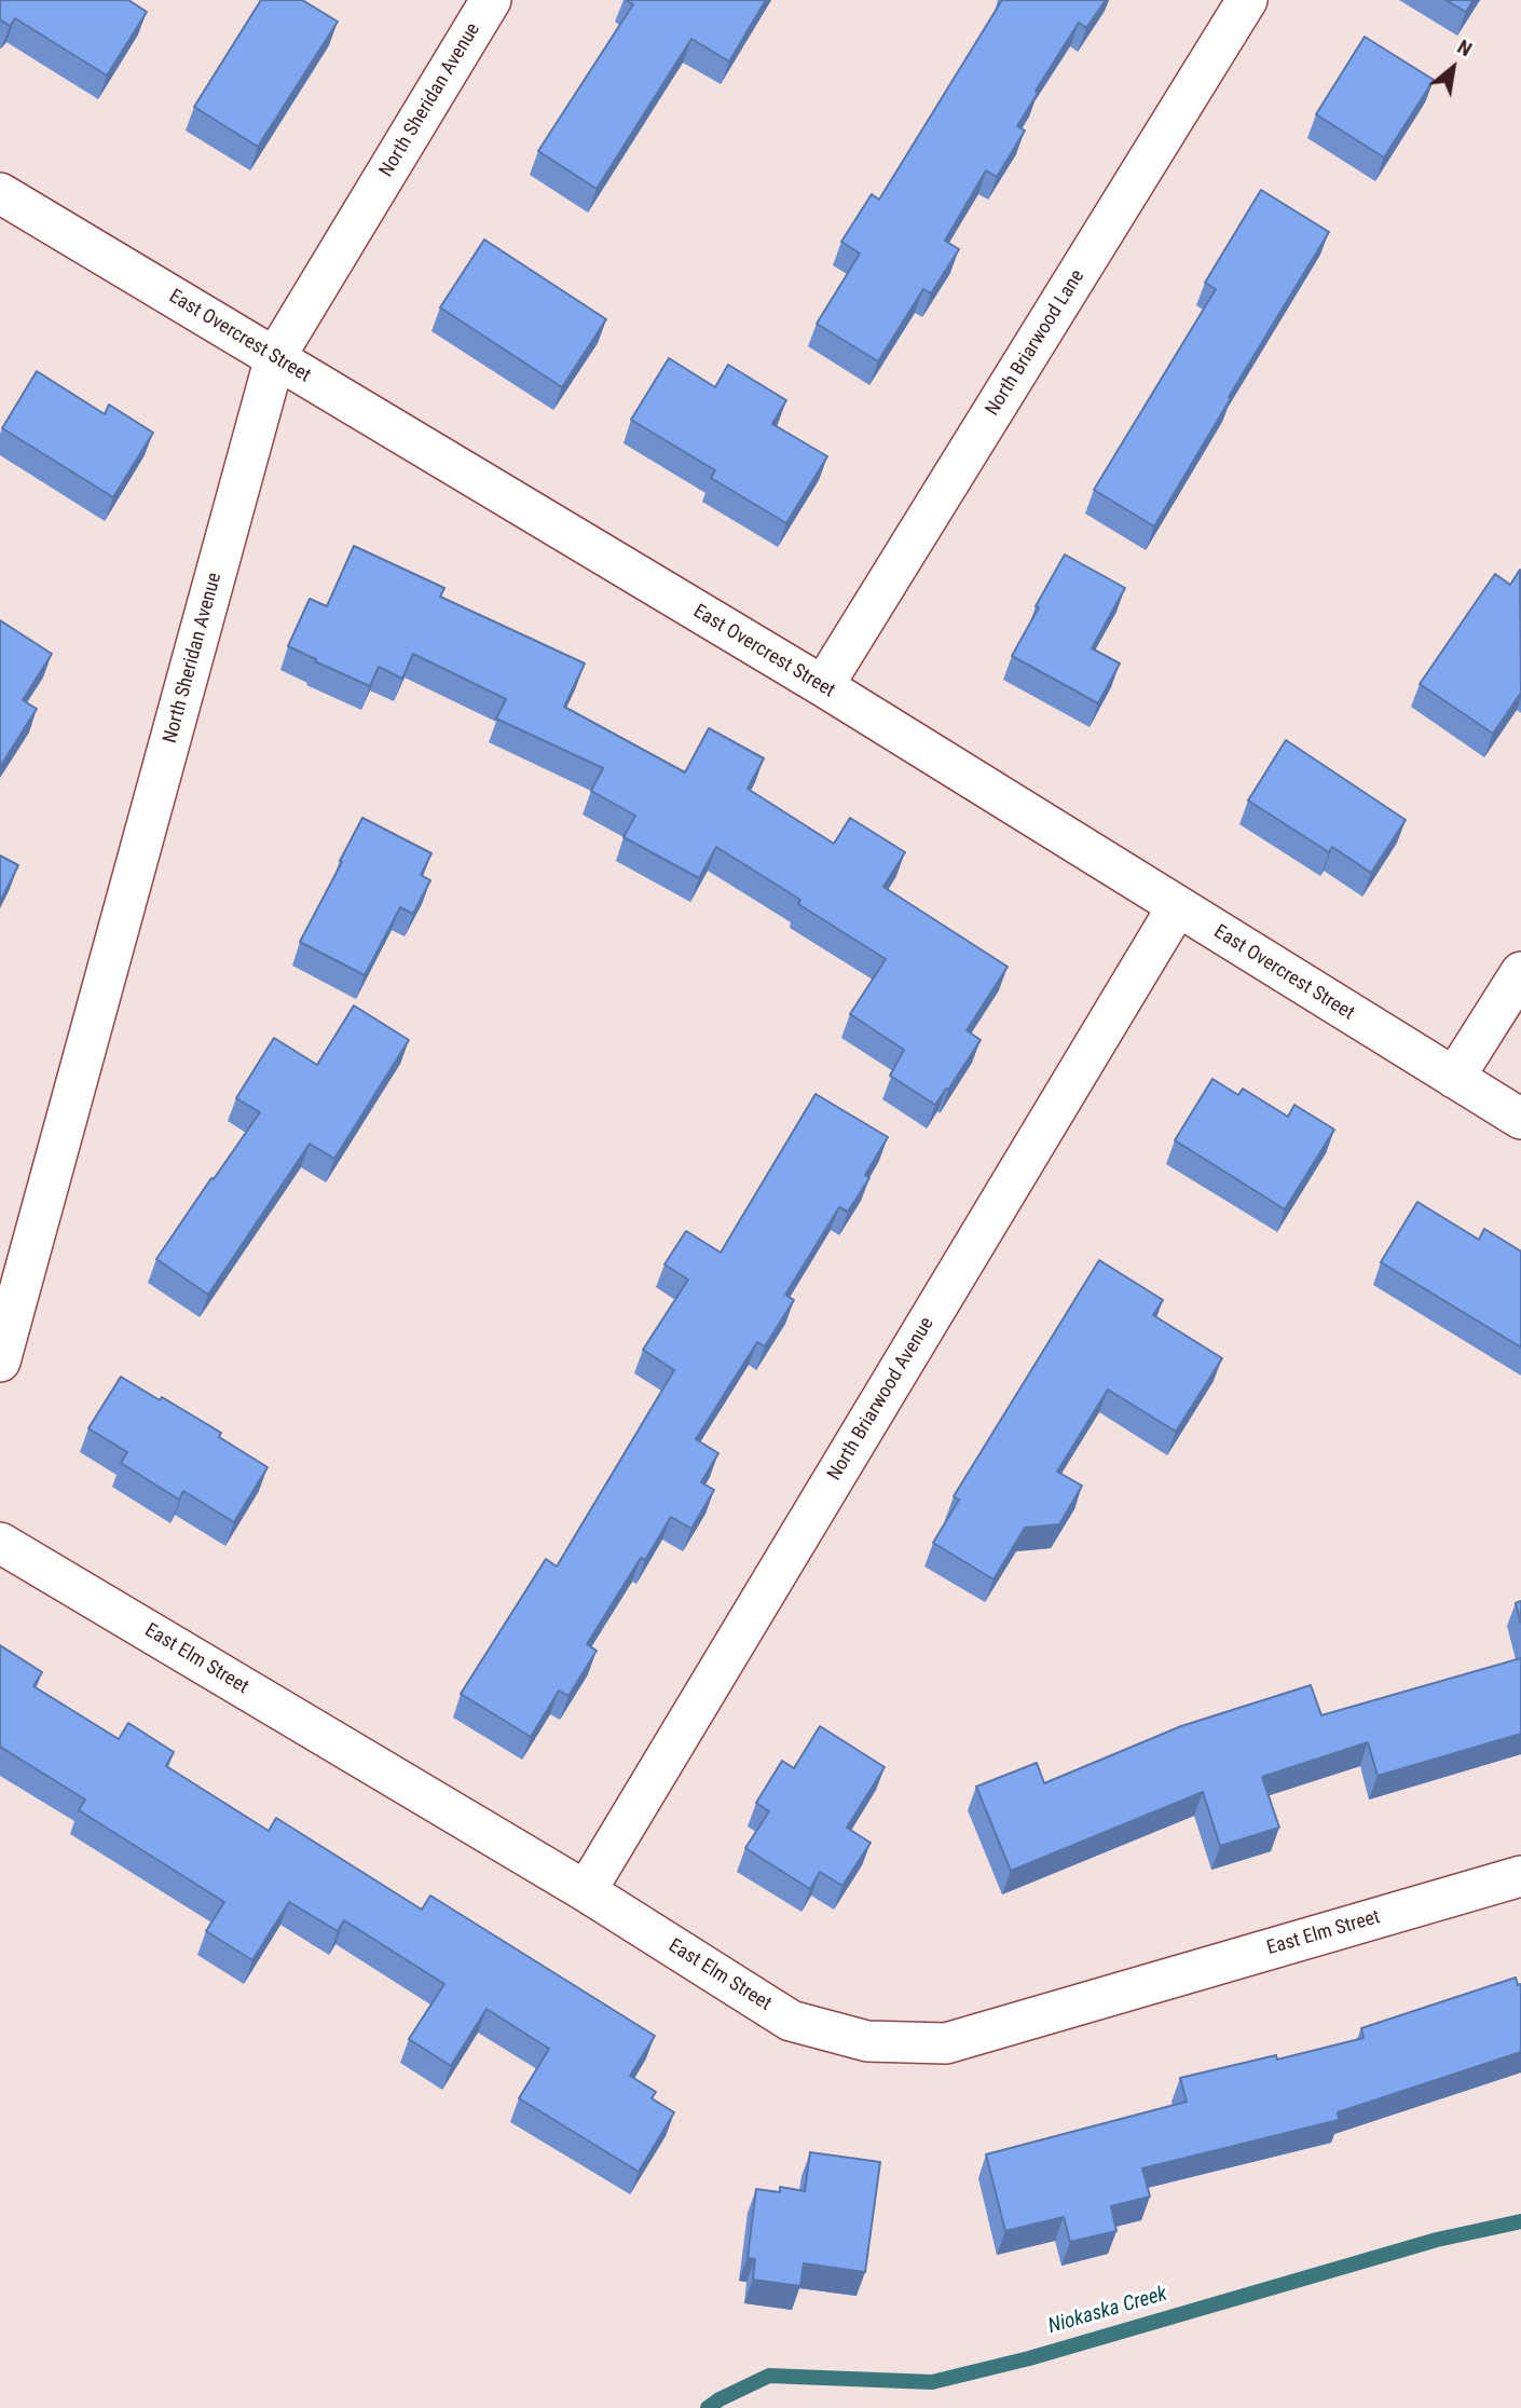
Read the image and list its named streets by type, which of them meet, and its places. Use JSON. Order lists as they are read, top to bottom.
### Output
{
  "streets": {
    "street": [
      "North Sheridan Avenue",
      "East Overcrest Street",
      "North Briarwood Lane",
      "North Briarwood Avenue",
      "East Elm Street"
    ]
  },
  "crossings": [
    ["North Sheridan Avenue", "East Overcrest Street"],
    ["East Overcrest Street", "North Briarwood Lane"],
    ["East Overcrest Street", "North Briarwood Avenue"],
    ["North Briarwood Avenue", "East Elm Street"]
  ],
  "water": ["Niokaska Creek"],
  "north": "top right"
}
